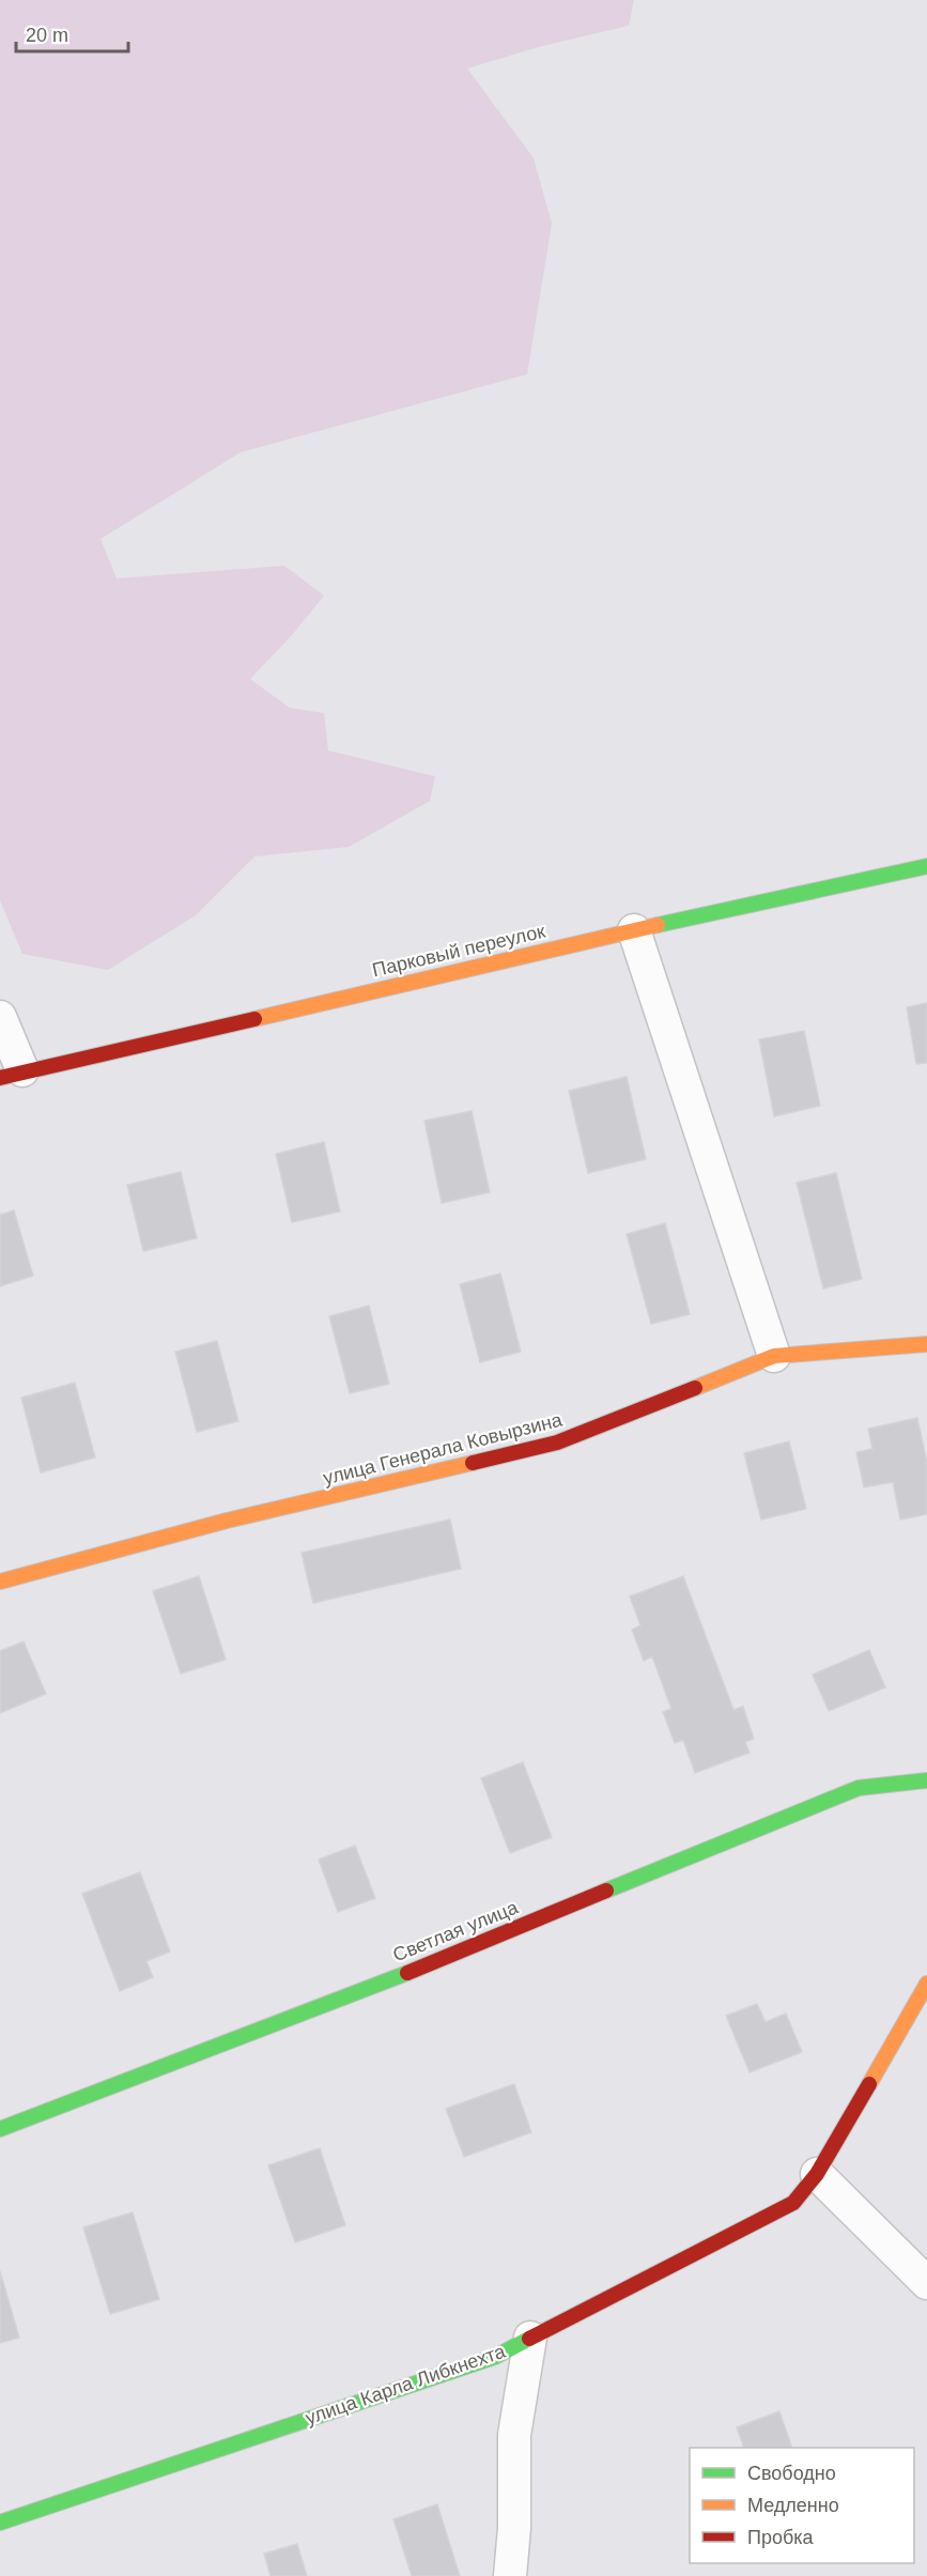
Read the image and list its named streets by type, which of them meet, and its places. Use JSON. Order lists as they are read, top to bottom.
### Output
{
  "streets": {
    "street": [
      "Парковый переулок",
      "улица Генерала Ковырзина",
      "Светлая улица",
      "улица Карла Либкнехта"
    ]
  },
  "legend": ["Свободно", "Медленно", "Пробка"],
  "scale_bar": "20 m"
}
